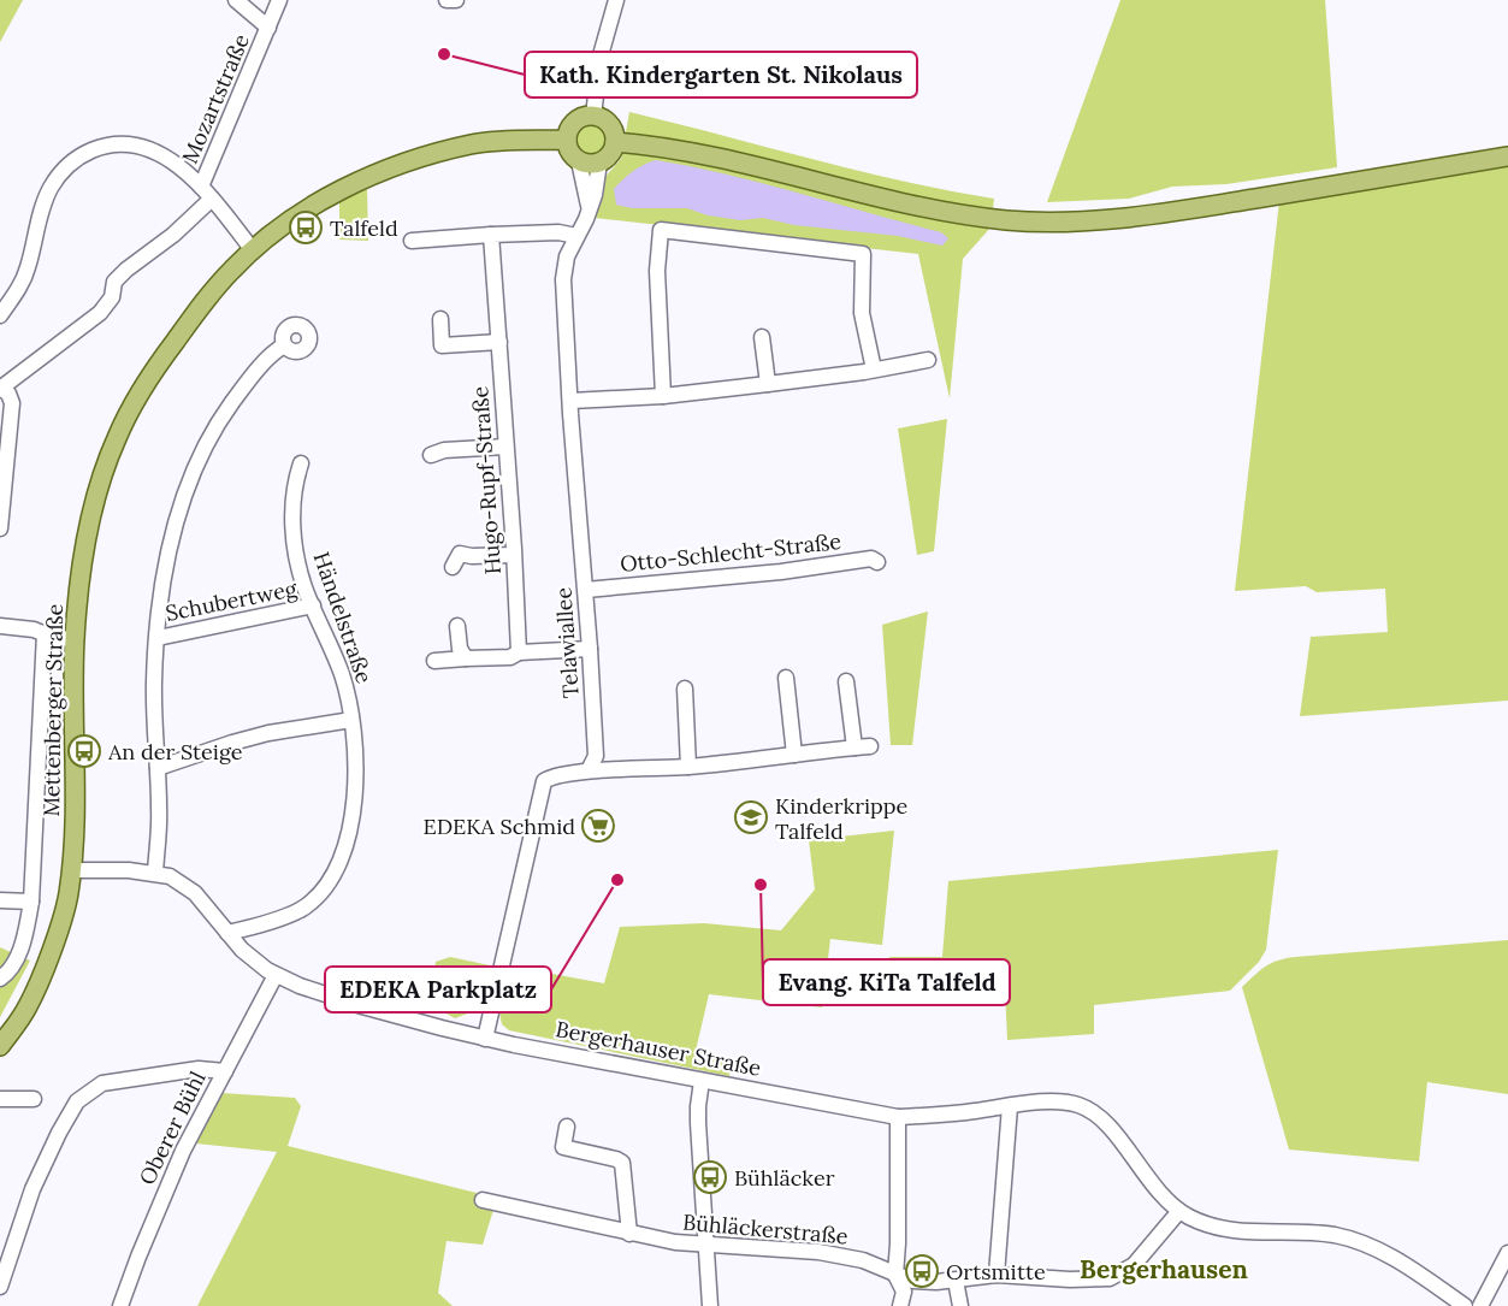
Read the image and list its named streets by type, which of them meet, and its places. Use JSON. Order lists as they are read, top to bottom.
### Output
{
  "streets": {
    "main road": ["Mettenberger Straße"],
    "street": [
      "Mozartstraße",
      "Hugo-Rupf-Straße",
      "Otto-Schlecht-Straße",
      "Schubertweg",
      "Händelstraße",
      "Telawiallee",
      "Bergerhauser Straße",
      "Oberer Bühl",
      "Bühläckerstraße"
    ]
  },
  "crossings": [
    ["Otto-Schlecht-Straße", "Telawiallee"],
    ["Schubertweg", "Händelstraße"],
    ["Händelstraße", "Bergerhauser Straße"],
    ["Telawiallee", "Mettenberger Straße"],
    ["Mettenberger Straße", "Bergerhauser Straße"],
    ["Bergerhauser Straße", "Oberer Bühl"],
    ["Bergerhauser Straße", "Bühläckerstraße"]
  ],
  "districts": ["Bergerhausen"],
  "places": {
    "other": ["Kath. Kindergarten St. Nikolaus", "EDEKA Parkplatz", "Evang. KiTa Talfeld"],
    "bus stop": [
      "Talfeld",
      "An der Steige",
      "Bühläcker",
      "Ortsmitte"
    ],
    "school or university": ["Kinderkrippe Talfeld"],
    "supermarket": ["EDEKA Schmid"]
  }
}
